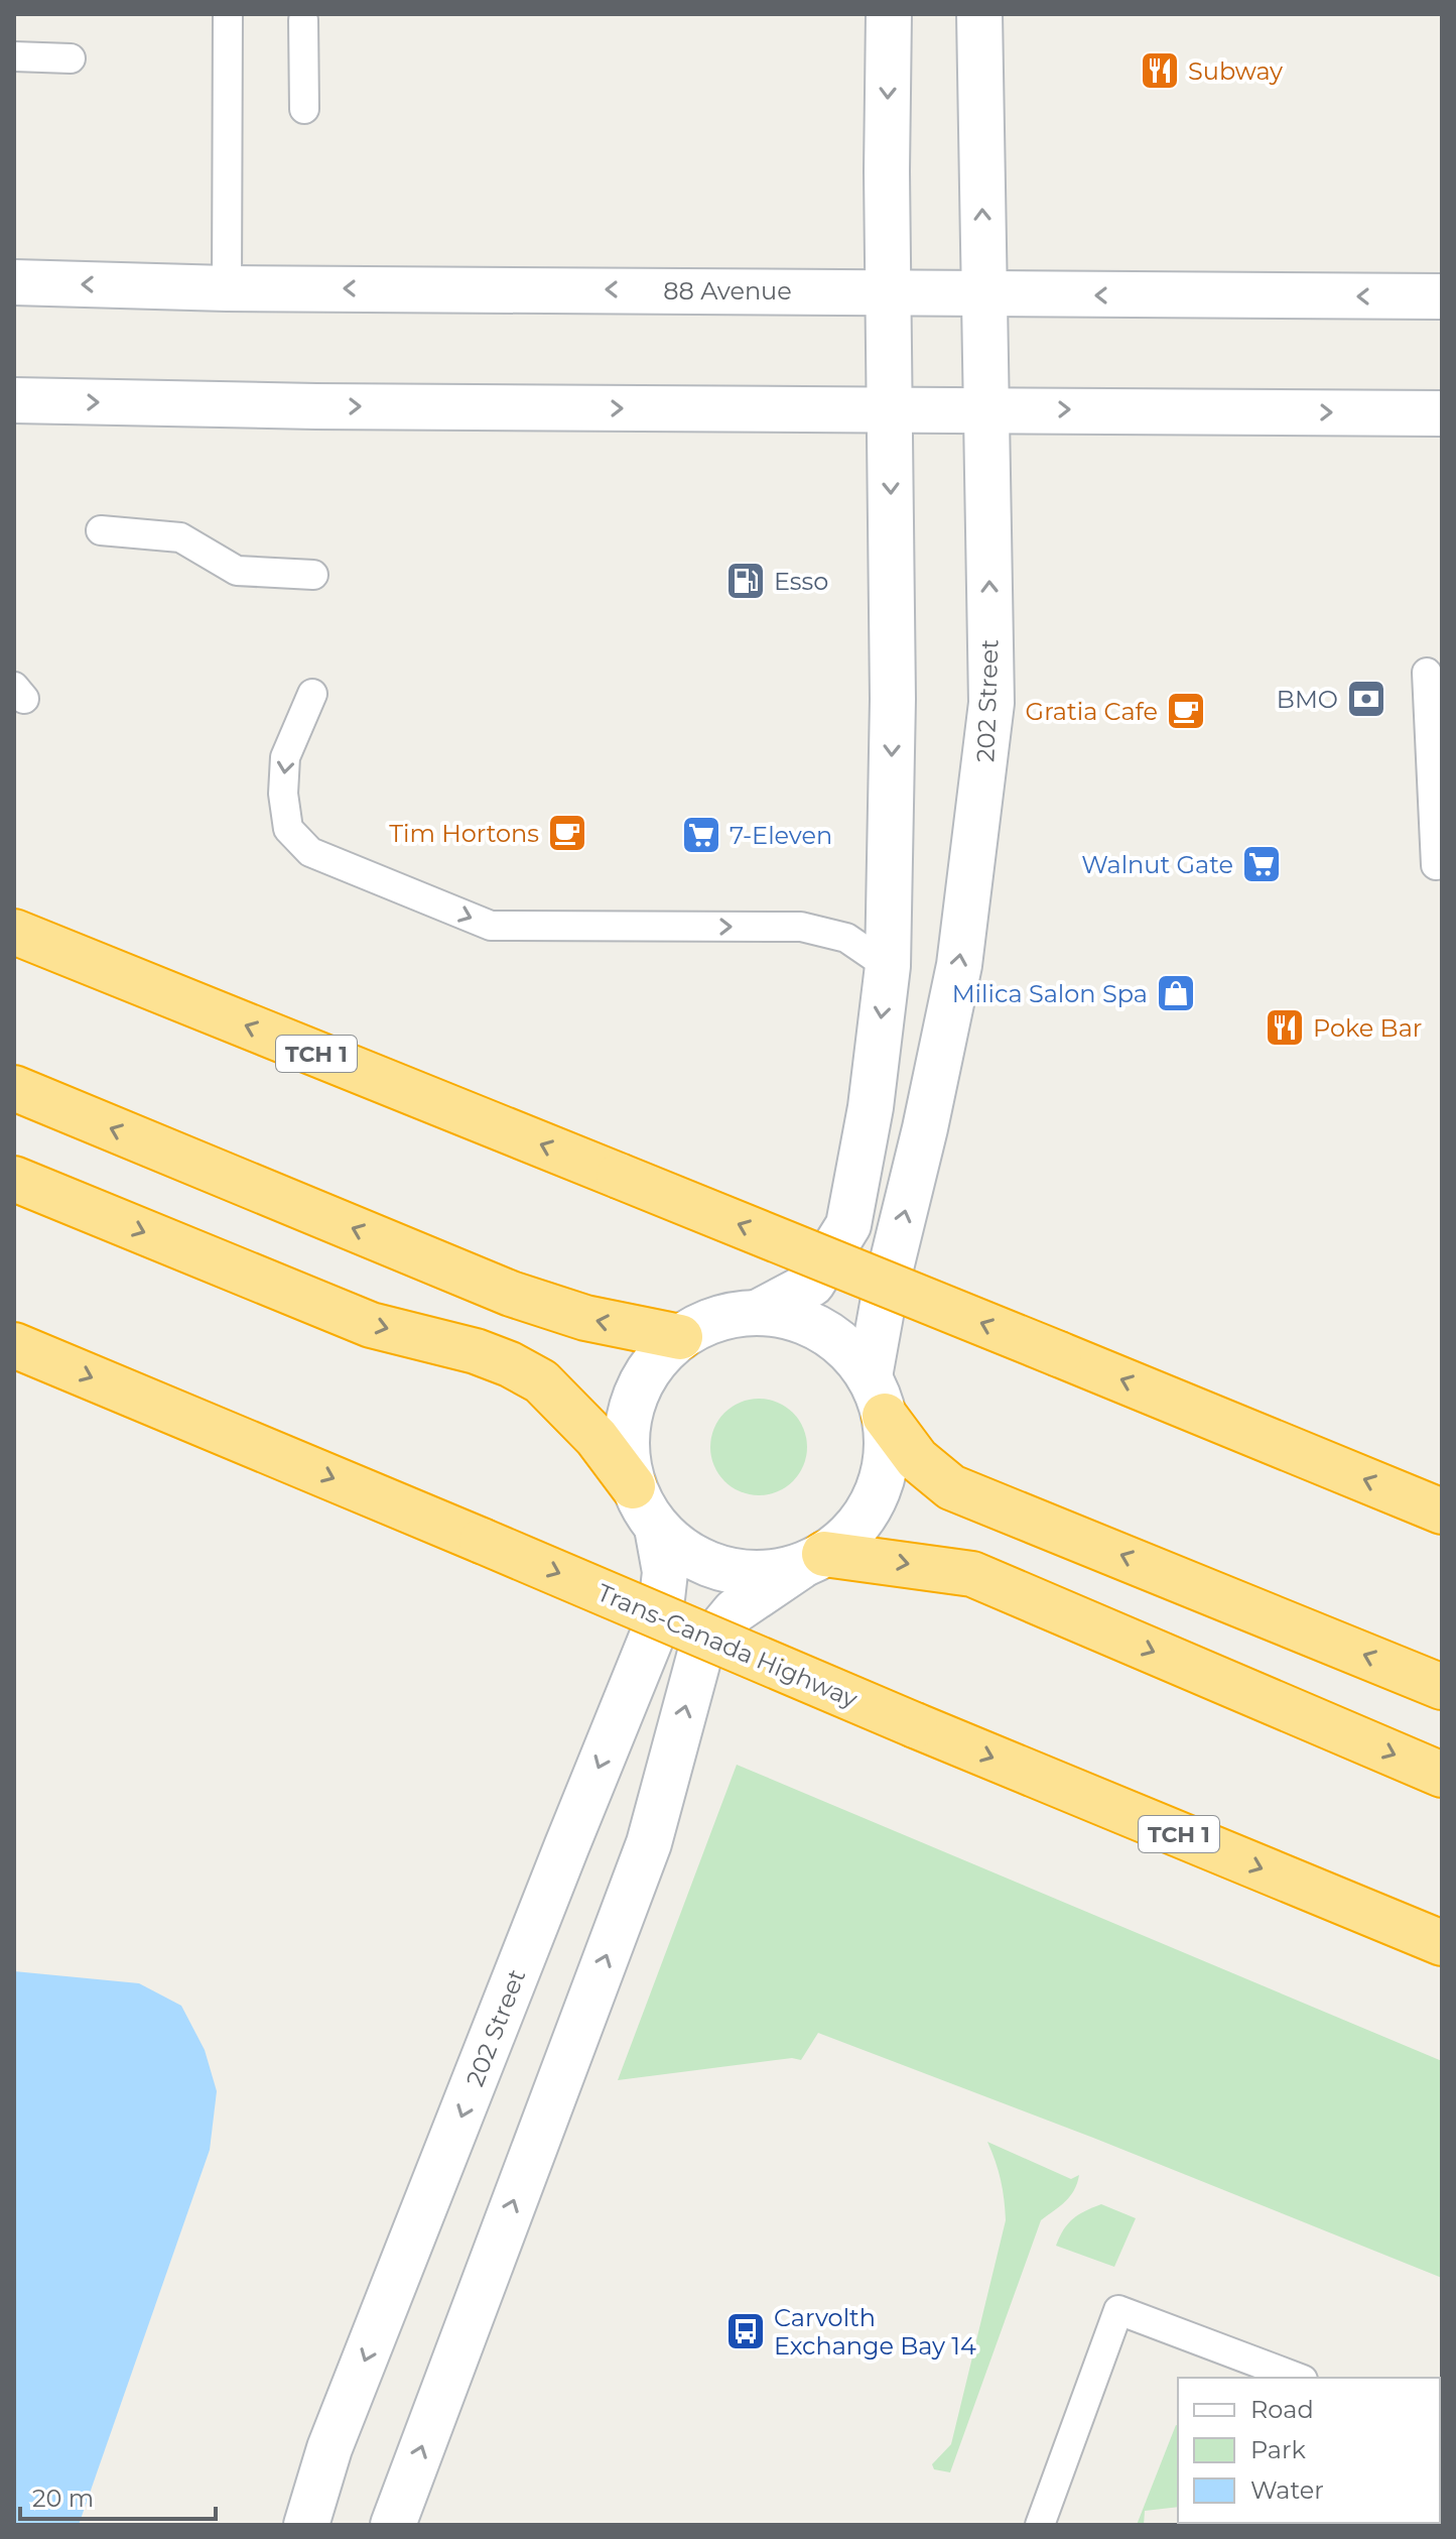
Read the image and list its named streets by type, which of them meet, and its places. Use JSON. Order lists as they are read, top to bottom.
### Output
{
  "streets": {
    "highway": ["TCH 1", "Trans-Canada Highway"],
    "main road": ["88 Avenue", "202 Street"]
  },
  "crossings": [
    ["88 Avenue", "202 Street"]
  ],
  "places": {
    "restaurant": ["Subway", "Poke Bar"],
    "fuel station": ["Esso"],
    "bank": ["BMO"],
    "cafe": ["Gratia Cafe", "Tim Hortons"],
    "supermarket": ["7-Eleven", "Walnut Gate"],
    "shop": ["Milica Salon Spa"],
    "bus stop": ["Carvolth Exchange Bay 14"]
  },
  "legend": ["Road", "Park", "Water"],
  "scale_bar": "20 m"
}
